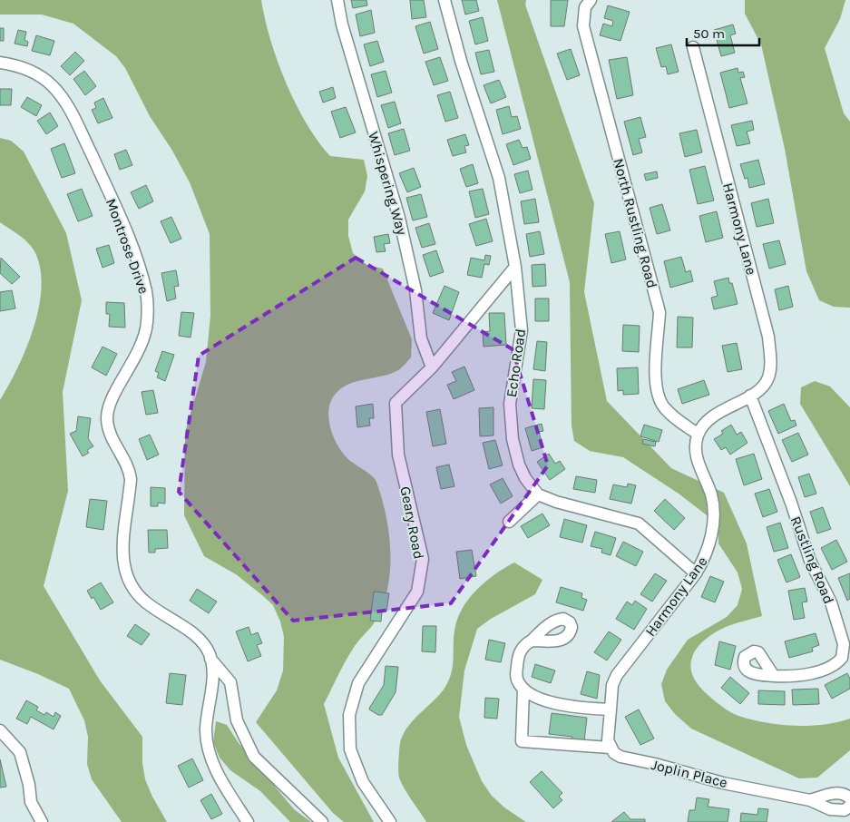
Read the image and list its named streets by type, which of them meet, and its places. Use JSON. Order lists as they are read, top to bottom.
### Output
{
  "streets": {
    "street": [
      "Whispering Way",
      "North Rustling Road",
      "Harmony Lane",
      "Montrose Drive",
      "Echo Road",
      "Geary Road",
      "Rustling Road",
      "Joplin Place"
    ]
  },
  "crossings": [
    ["Whispering Way", "Geary Road"],
    ["North Rustling Road", "Harmony Lane"],
    ["Harmony Lane", "Rustling Road"],
    ["Echo Road", "Geary Road"]
  ],
  "scale_bar": "50 m"
}
